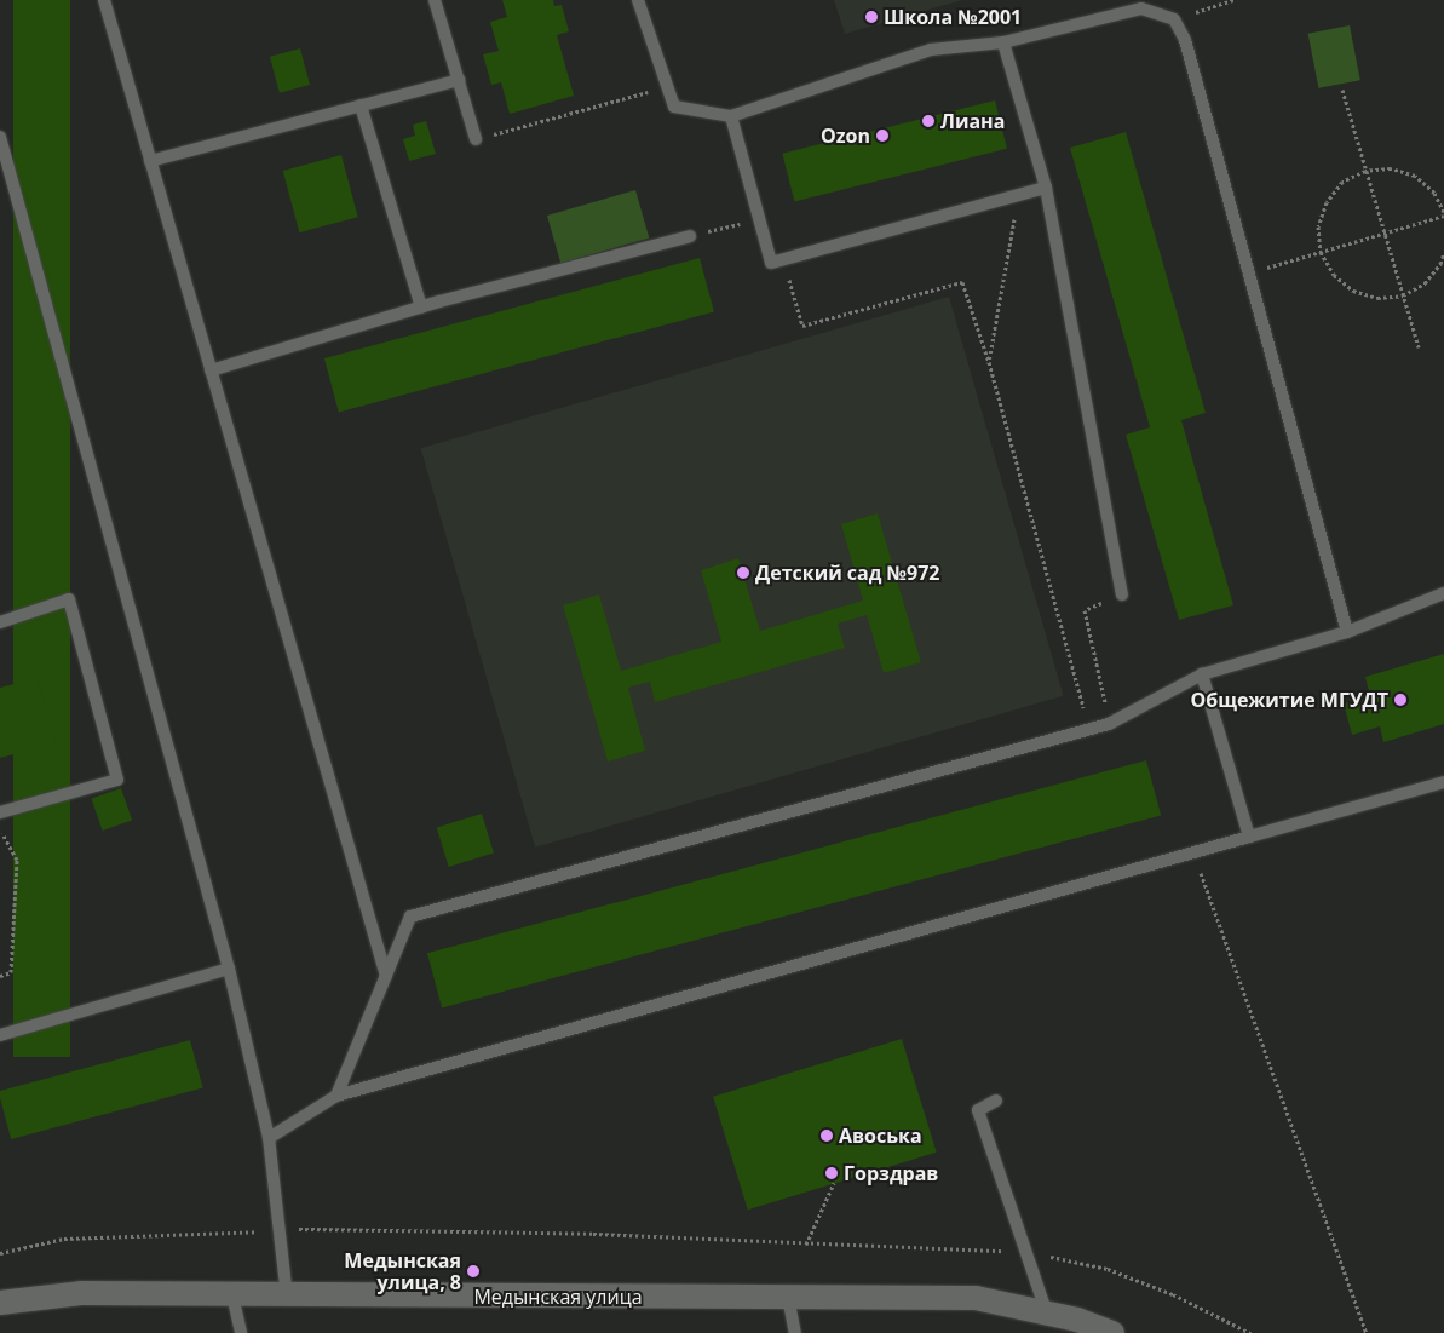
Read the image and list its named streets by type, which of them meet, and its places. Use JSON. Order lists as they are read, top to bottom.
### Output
{
  "streets": {
    "street": ["Медынская улица"]
  },
  "places": [
    "Школа №2001",
    "Лиана",
    "Ozon",
    "Детский сад №972",
    "Общежитие МГУДТ",
    "Авоська",
    "Горздрав",
    "Медынская улица, 8"
  ]
}
